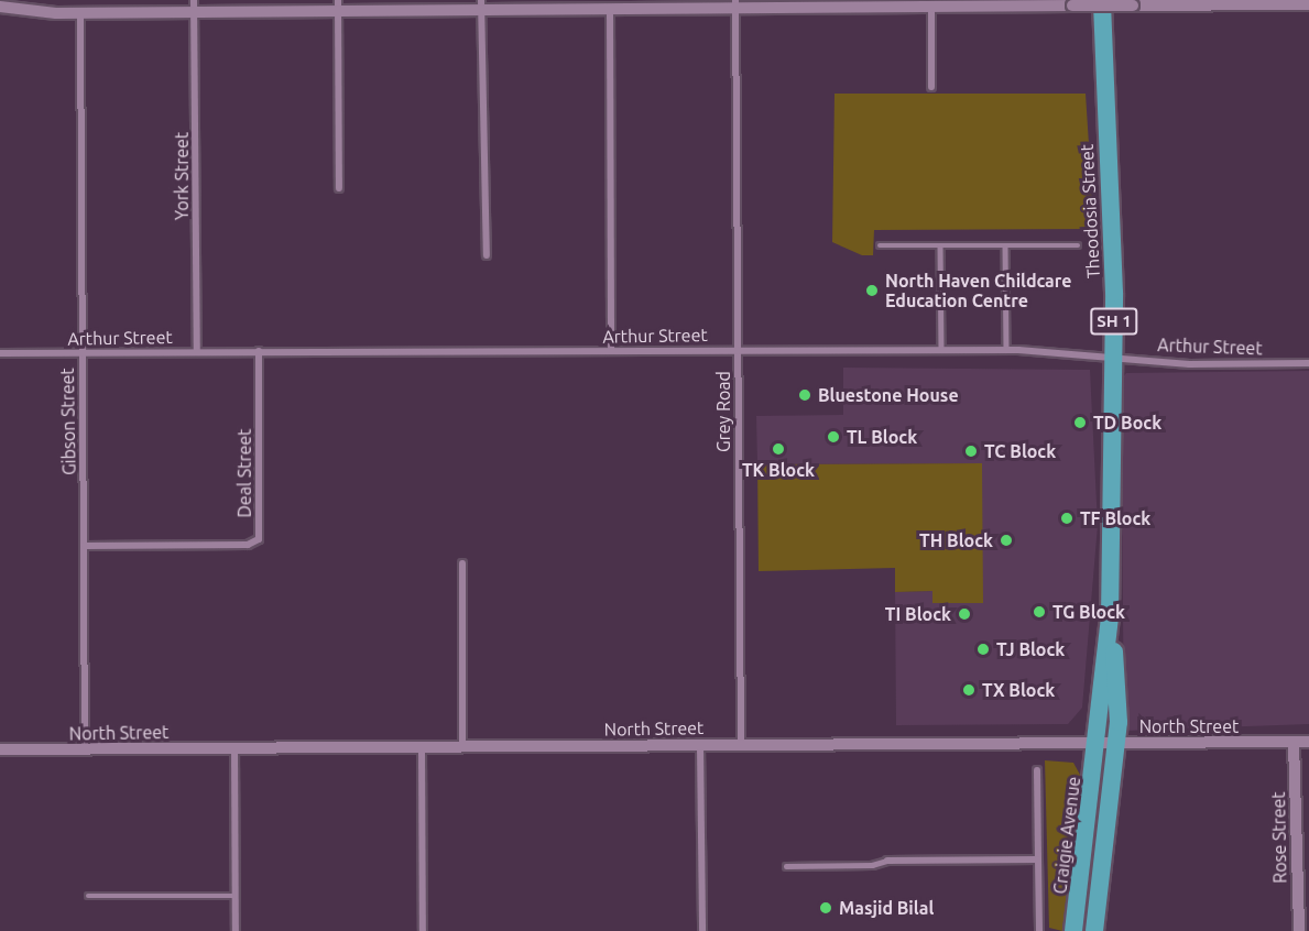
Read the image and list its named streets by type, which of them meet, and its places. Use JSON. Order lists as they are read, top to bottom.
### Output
{
  "streets": {
    "highway": ["Theodosia Street", "SH 1", "Craigie Avenue"],
    "street": [
      "York Street",
      "Arthur Street",
      "Grey Road",
      "Gibson Street",
      "Deal Street",
      "North Street",
      "Rose Street"
    ]
  },
  "crossings": [
    ["York Street", "Arthur Street"],
    ["Theodosia Street", "SH 1"],
    ["Theodosia Street", "Arthur Street"],
    ["Theodosia Street", "North Street"],
    ["Theodosia Street", "Craigie Avenue"],
    ["SH 1", "North Street"],
    ["Arthur Street", "Grey Road"],
    ["Arthur Street", "Gibson Street"],
    ["Arthur Street", "Deal Street"],
    ["Grey Road", "North Street"],
    ["Gibson Street", "Deal Street"],
    ["Gibson Street", "North Street"],
    ["North Street", "Craigie Avenue"],
    ["North Street", "Rose Street"]
  ],
  "places": [
    "North Haven Childcare Education Centre",
    "Bluestone House",
    "TD Bock",
    "TL Block",
    "TK Block",
    "TC Block",
    "TF Block",
    "TH Block",
    "TG Block",
    "TI Block",
    "TJ Block",
    "TX Block",
    "Masjid Bilal"
  ]
}
